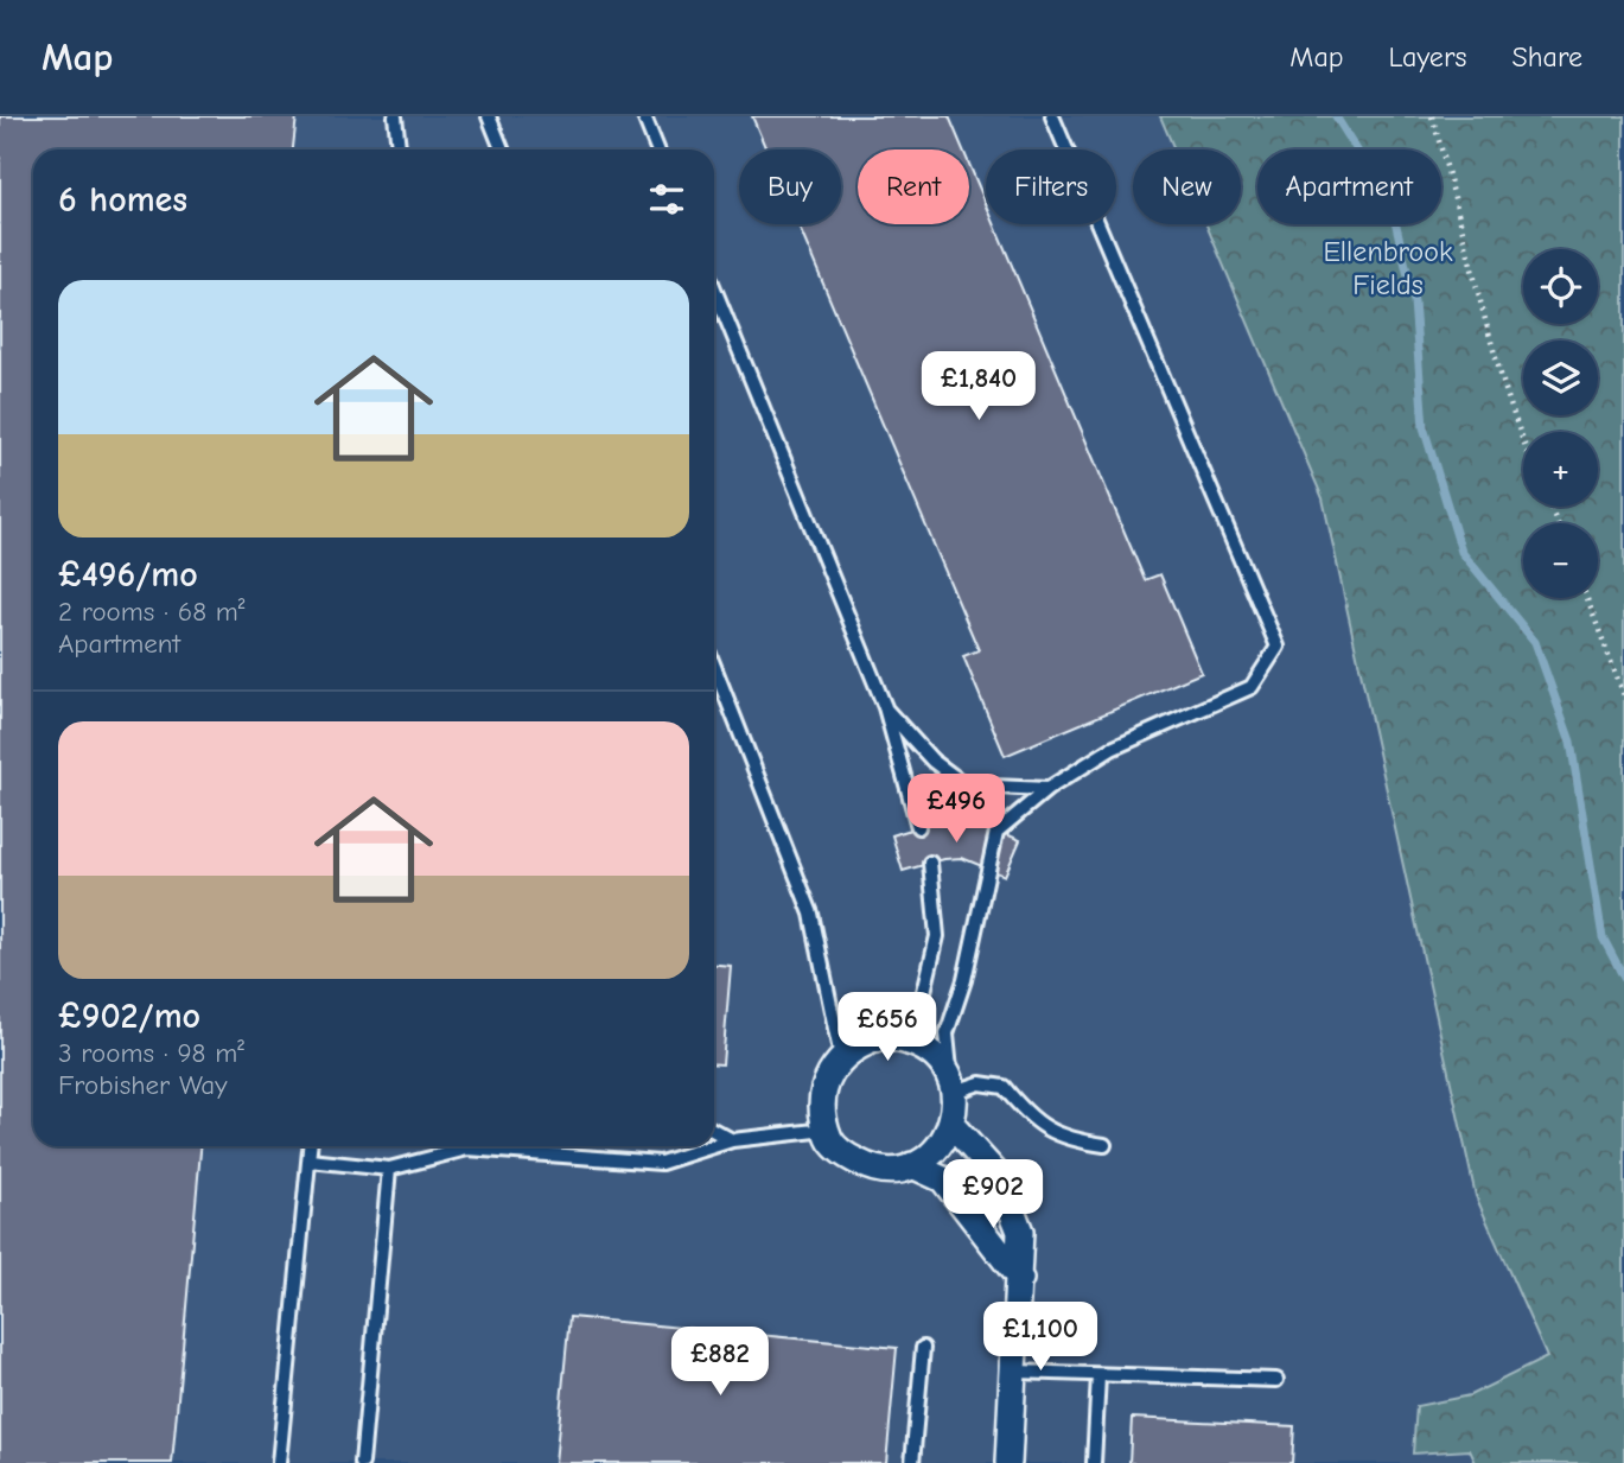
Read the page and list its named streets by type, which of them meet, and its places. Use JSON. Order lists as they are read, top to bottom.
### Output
{
  "parks": ["Ellenbrook Fields"],
  "page": {
    "header": "Map",
    "nav": ["Map", "Layers", "Share"],
    "chip": [
      "Buy",
      "Rent",
      "Filters",
      "New",
      "Apartment"
    ],
    "heading": "6 homes",
    "map_buttons": ["+", "−"],
    "list": [
      {
        "name": "£496/mo",
        "note": "2 rooms · 68 m² · Apartment"
      },
      {
        "name": "£902/mo",
        "note": "3 rooms · 98 m² · Frobisher Way"
      }
    ],
    "price": [
      "£1,840",
      "£496",
      "£656",
      "£902",
      "£1,100",
      "£882"
    ]
  }
}
